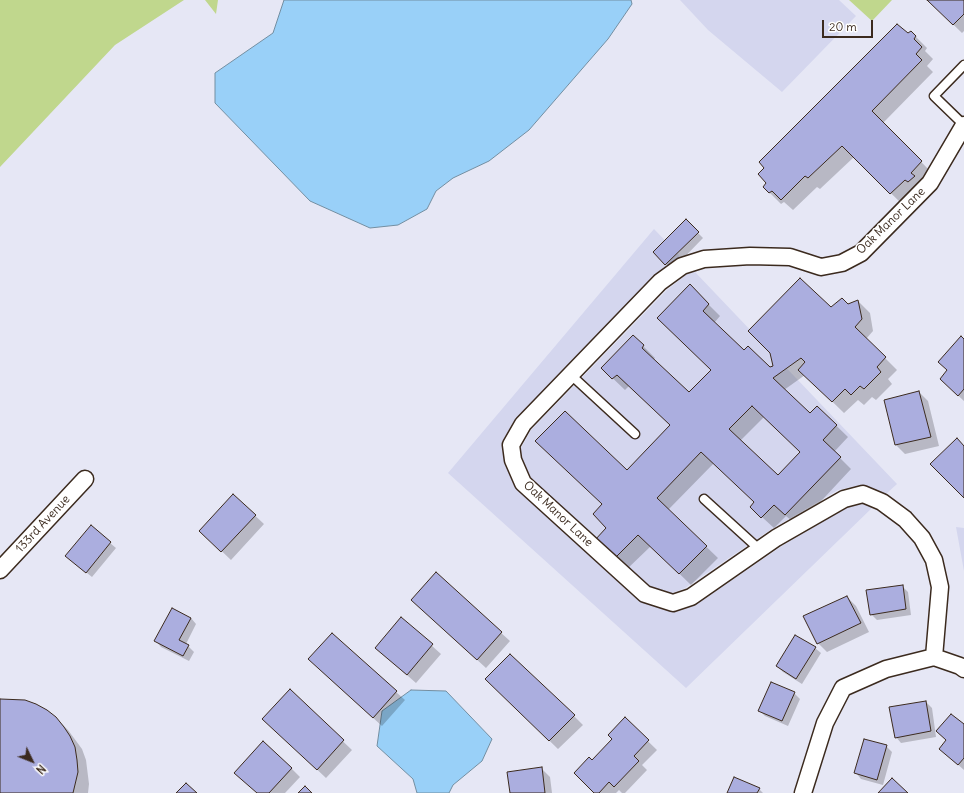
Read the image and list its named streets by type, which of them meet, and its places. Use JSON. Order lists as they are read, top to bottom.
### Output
{
  "streets": {
    "street": ["Oak Manor Lane", "133rd Avenue"]
  },
  "scale_bar": "20 m",
  "north": "bottom right"
}
